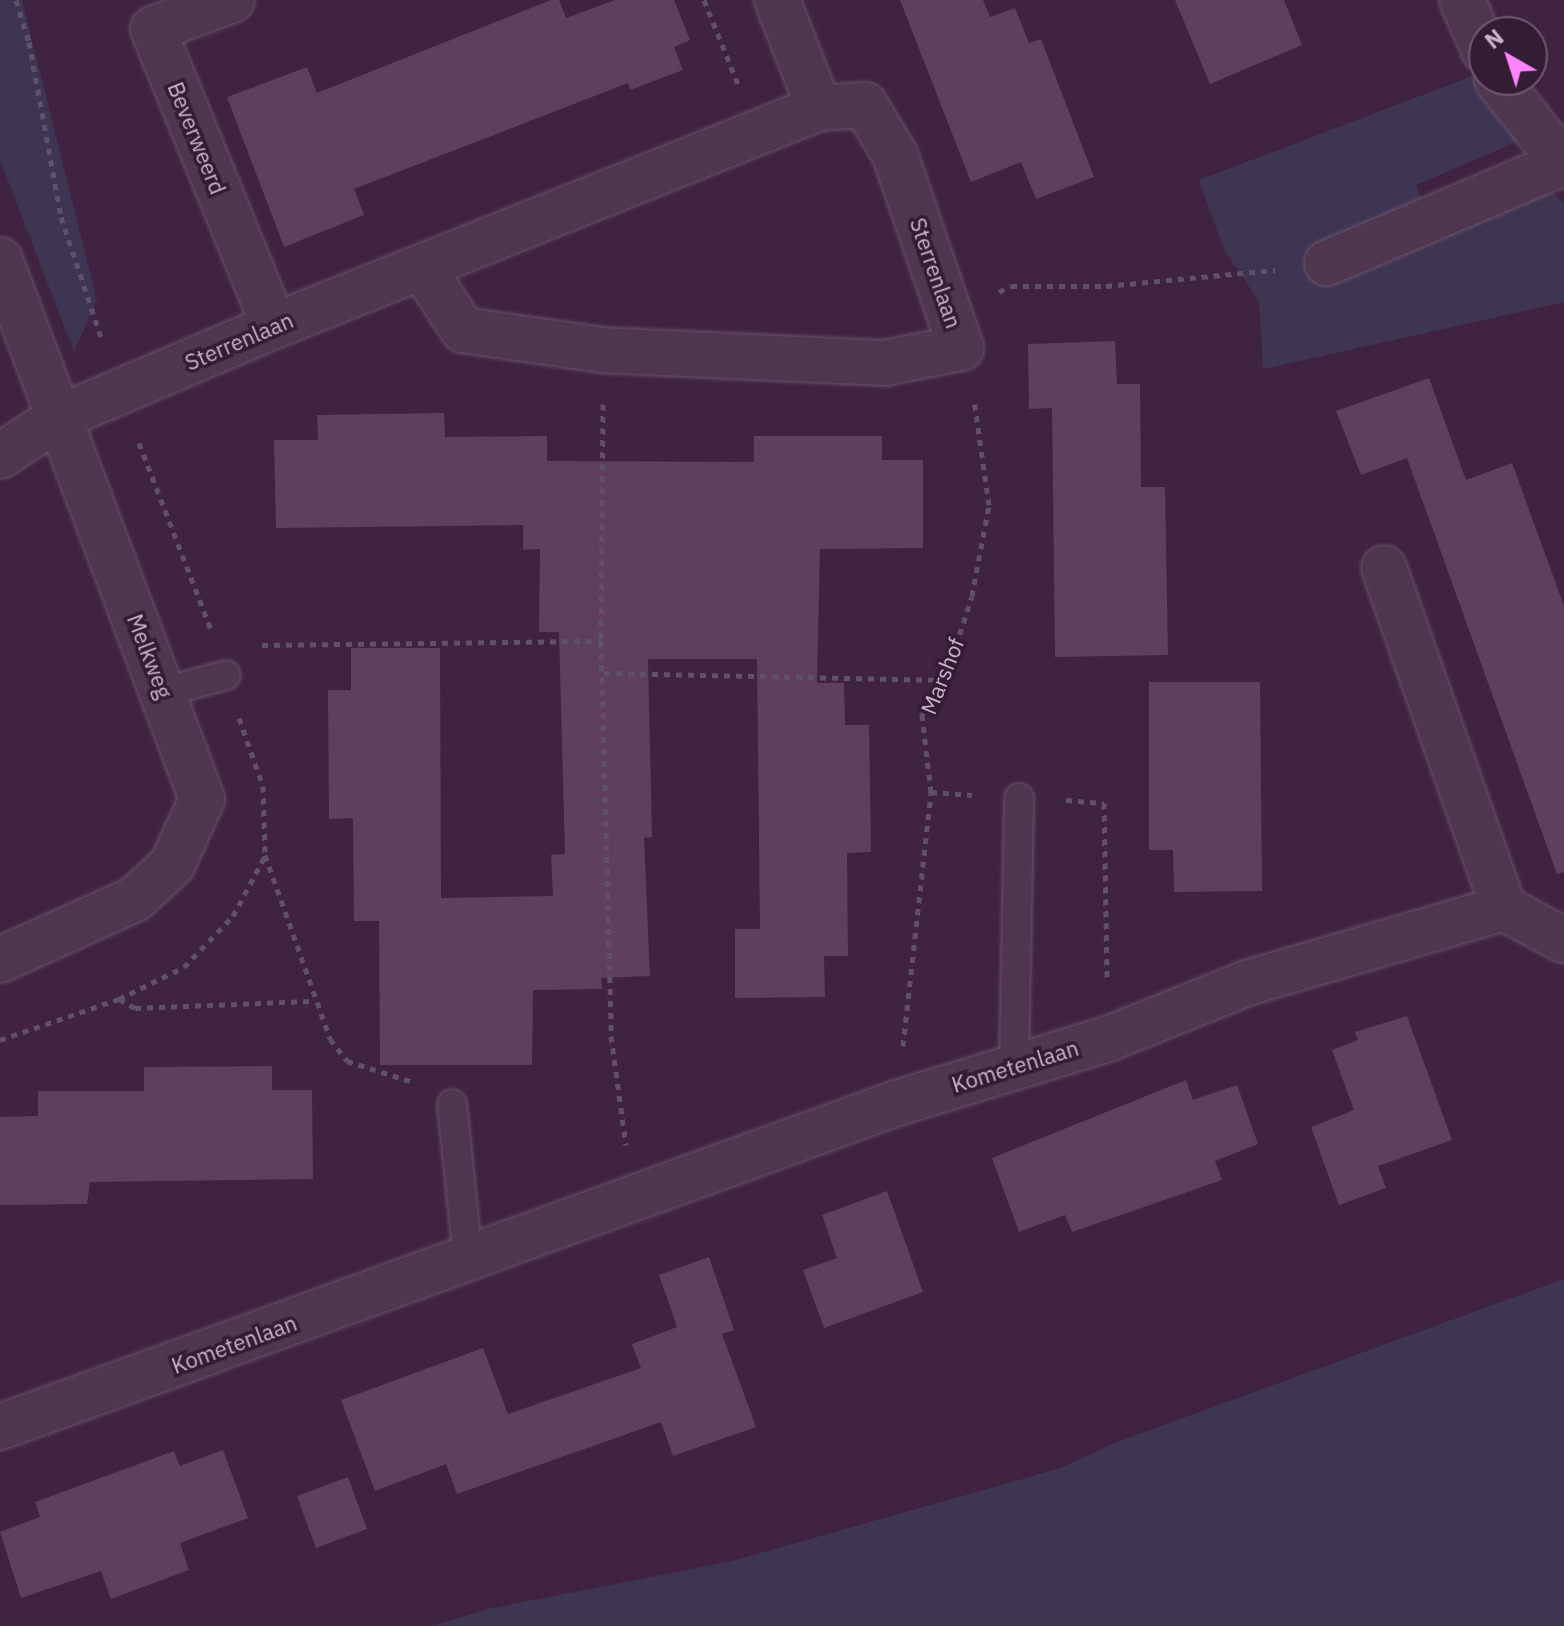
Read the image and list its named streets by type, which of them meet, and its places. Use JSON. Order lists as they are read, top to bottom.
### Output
{
  "streets": {
    "street": [
      "Beverweerd",
      "Sterrenlaan",
      "Melkweg",
      "Kometenlaan"
    ],
    "path": ["Marshof"]
  },
  "crossings": [
    ["Beverweerd", "Sterrenlaan"],
    ["Sterrenlaan", "Melkweg"],
    ["Sterrenlaan", "Marshof"],
    ["Marshof", "Kometenlaan"]
  ],
  "north": "top left"
}
